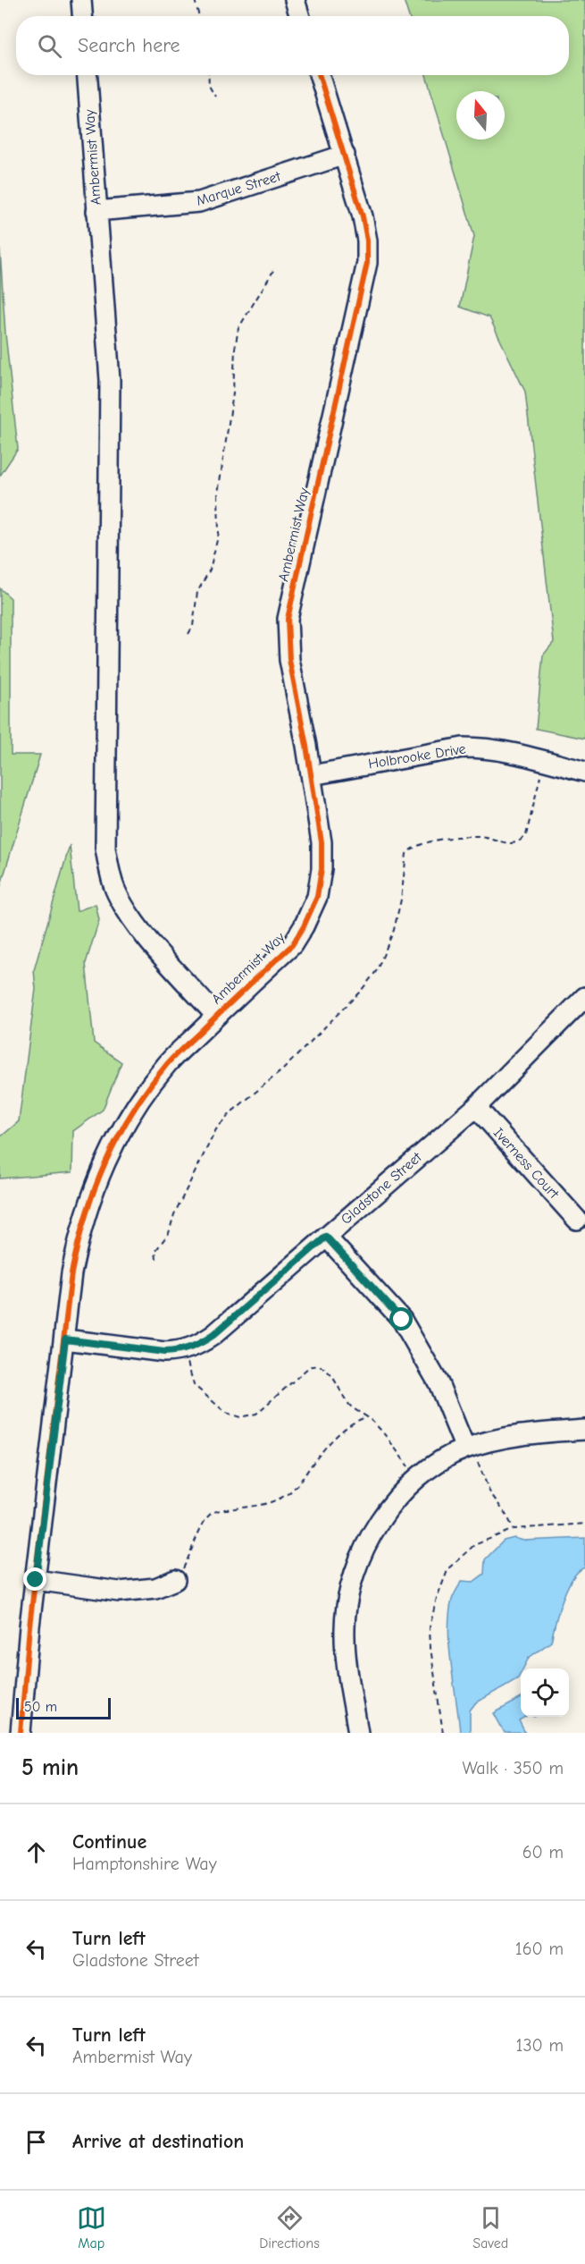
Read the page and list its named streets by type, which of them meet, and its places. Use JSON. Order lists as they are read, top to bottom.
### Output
{
  "streets": {
    "street": [
      "Ambermist Way",
      "Marque Street",
      "Holbrooke Drive",
      "Iverness Court",
      "Gladstone Street"
    ]
  },
  "crossings": [
    ["Ambermist Way", "Marque Street"],
    ["Ambermist Way", "Holbrooke Drive"],
    ["Ambermist Way", "Gladstone Street"],
    ["Iverness Court", "Gladstone Street"]
  ],
  "scale_bar": "50 m",
  "north": "top",
  "page": {
    "search": "Search here",
    "scale": "50 m",
    "heading": ["5 min", "Walk · 350 m"],
    "list": [
      ["Continue", "Hamptonshire Way", "60 m"],
      ["Turn left", "Gladstone Street", "160 m"],
      ["Turn left", "Ambermist Way", "130 m"],
      "Arrive at destination"
    ],
    "nav": ["Map", "Directions", "Saved"]
  }
}
